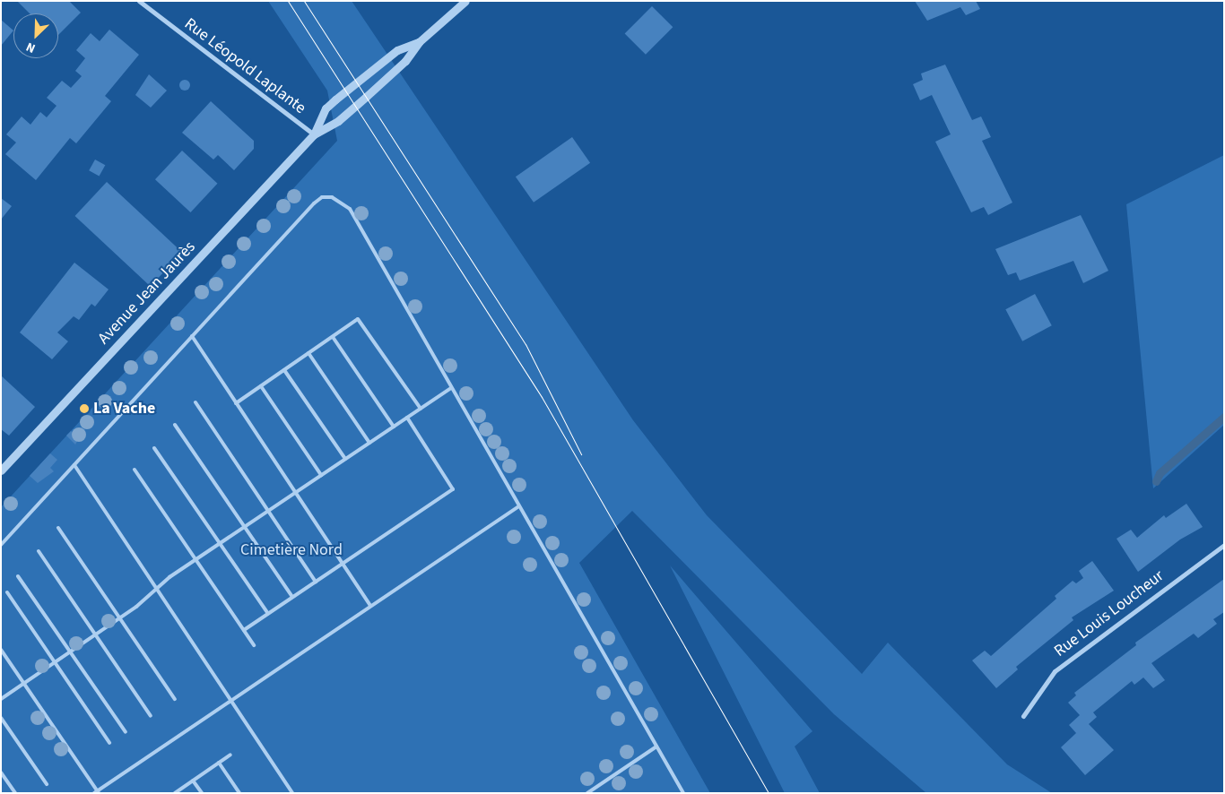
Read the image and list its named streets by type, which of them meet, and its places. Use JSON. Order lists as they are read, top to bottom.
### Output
{
  "streets": {
    "street": ["Rue Léopold Laplante", "Avenue Jean Jaurès", "Rue Louis Loucheur"]
  },
  "crossings": [
    ["Rue Léopold Laplante", "Avenue Jean Jaurès"]
  ],
  "parks": ["Cimetière Nord"],
  "places": ["La Vache"],
  "north": "bottom left"
}
